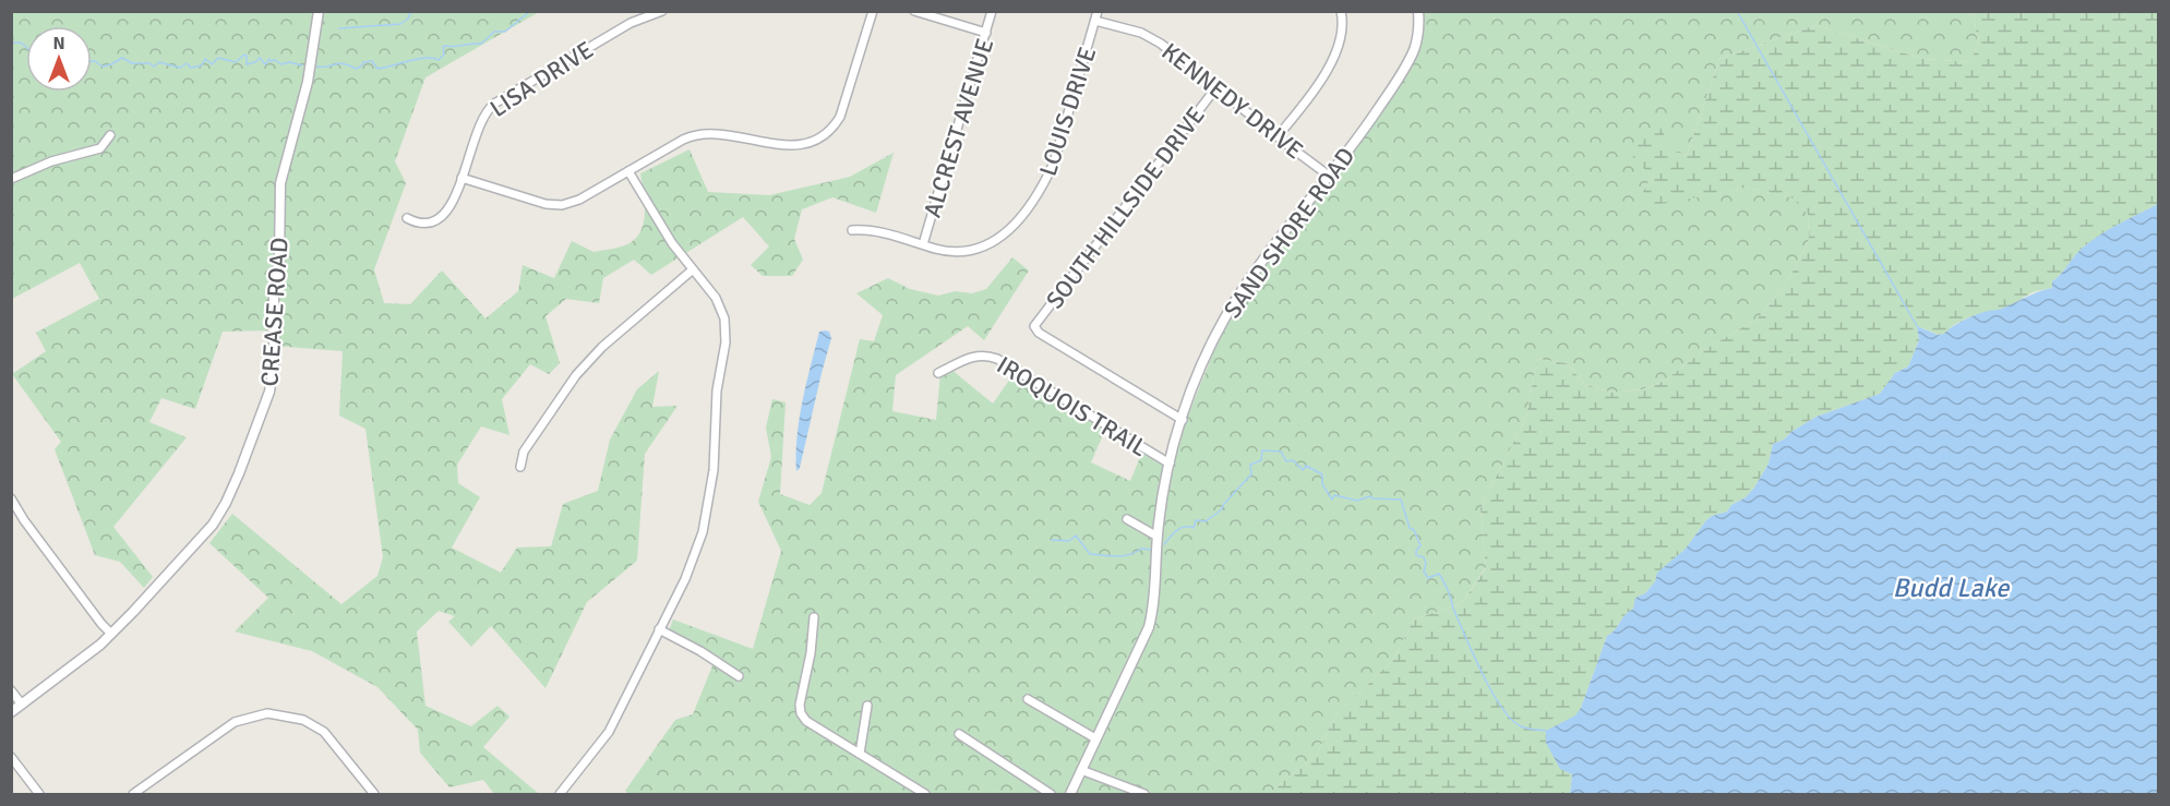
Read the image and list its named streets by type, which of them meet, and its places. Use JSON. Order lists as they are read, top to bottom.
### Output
{
  "streets": {
    "street": [
      "LISA DRIVE",
      "KENNEDY DRIVE",
      "LOUIS DRIVE",
      "ALCREST AVENUE",
      "SOUTH HILLSIDE DRIVE",
      "SAND SHORE ROAD",
      "CREASE ROAD",
      "IROQUOIS TRAIL"
    ]
  },
  "crossings": [
    ["KENNEDY DRIVE", "LOUIS DRIVE"],
    ["KENNEDY DRIVE", "SOUTH HILLSIDE DRIVE"],
    ["KENNEDY DRIVE", "SAND SHORE ROAD"],
    ["LOUIS DRIVE", "ALCREST AVENUE"],
    ["SOUTH HILLSIDE DRIVE", "SAND SHORE ROAD"],
    ["SAND SHORE ROAD", "IROQUOIS TRAIL"]
  ],
  "water": ["Budd Lake"],
  "north": "top"
}
